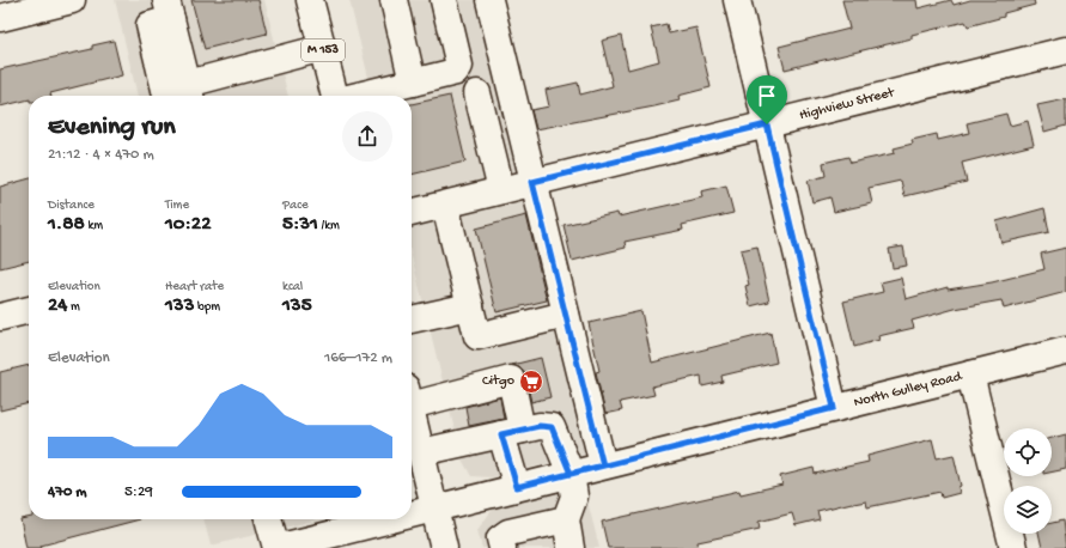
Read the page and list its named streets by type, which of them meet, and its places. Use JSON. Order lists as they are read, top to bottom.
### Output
{
  "streets": {
    "street": ["M 153", "Highview Street", "North Gulley Road"]
  },
  "places": {
    "supermarket": ["Citgo"]
  },
  "page": {
    "heading": ["Evening run", "21:12 · 4 × 470 m"],
    "stats": [
      ["Distance", "1.88 km"],
      ["Time", "10:22"],
      ["Pace", "5:31 /km"],
      ["Elevation", "24 m"],
      ["Heart rate", "133 bpm"],
      ["kcal", "135"]
    ],
    "chart": ["Elevation", "166–172 m"],
    "list": [
      {
        "name": "470 m",
        "note": "5:29"
      }
    ]
  }
}
